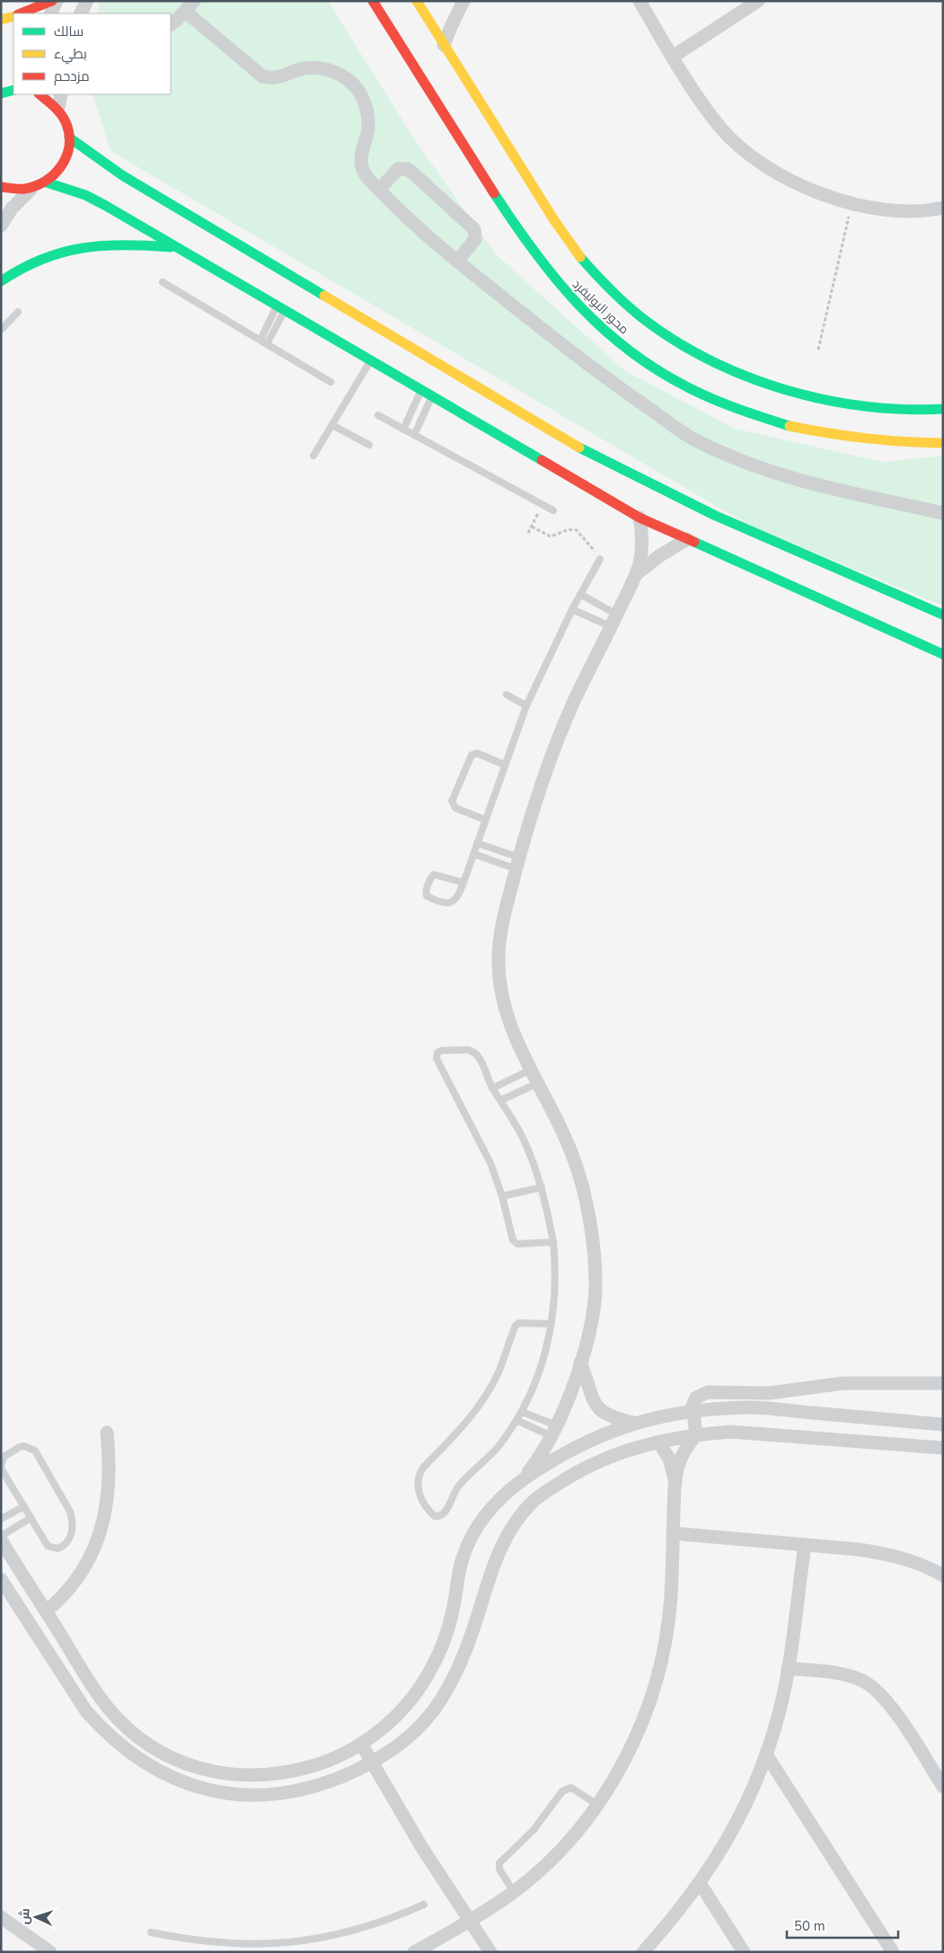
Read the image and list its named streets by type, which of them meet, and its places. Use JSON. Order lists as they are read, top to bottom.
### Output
{
  "streets": {
    "street": ["محور البوليفرد"]
  },
  "legend": ["سالك", "بطيء", "مزدحم"],
  "scale_bar": "50 m",
  "north": "left"
}
